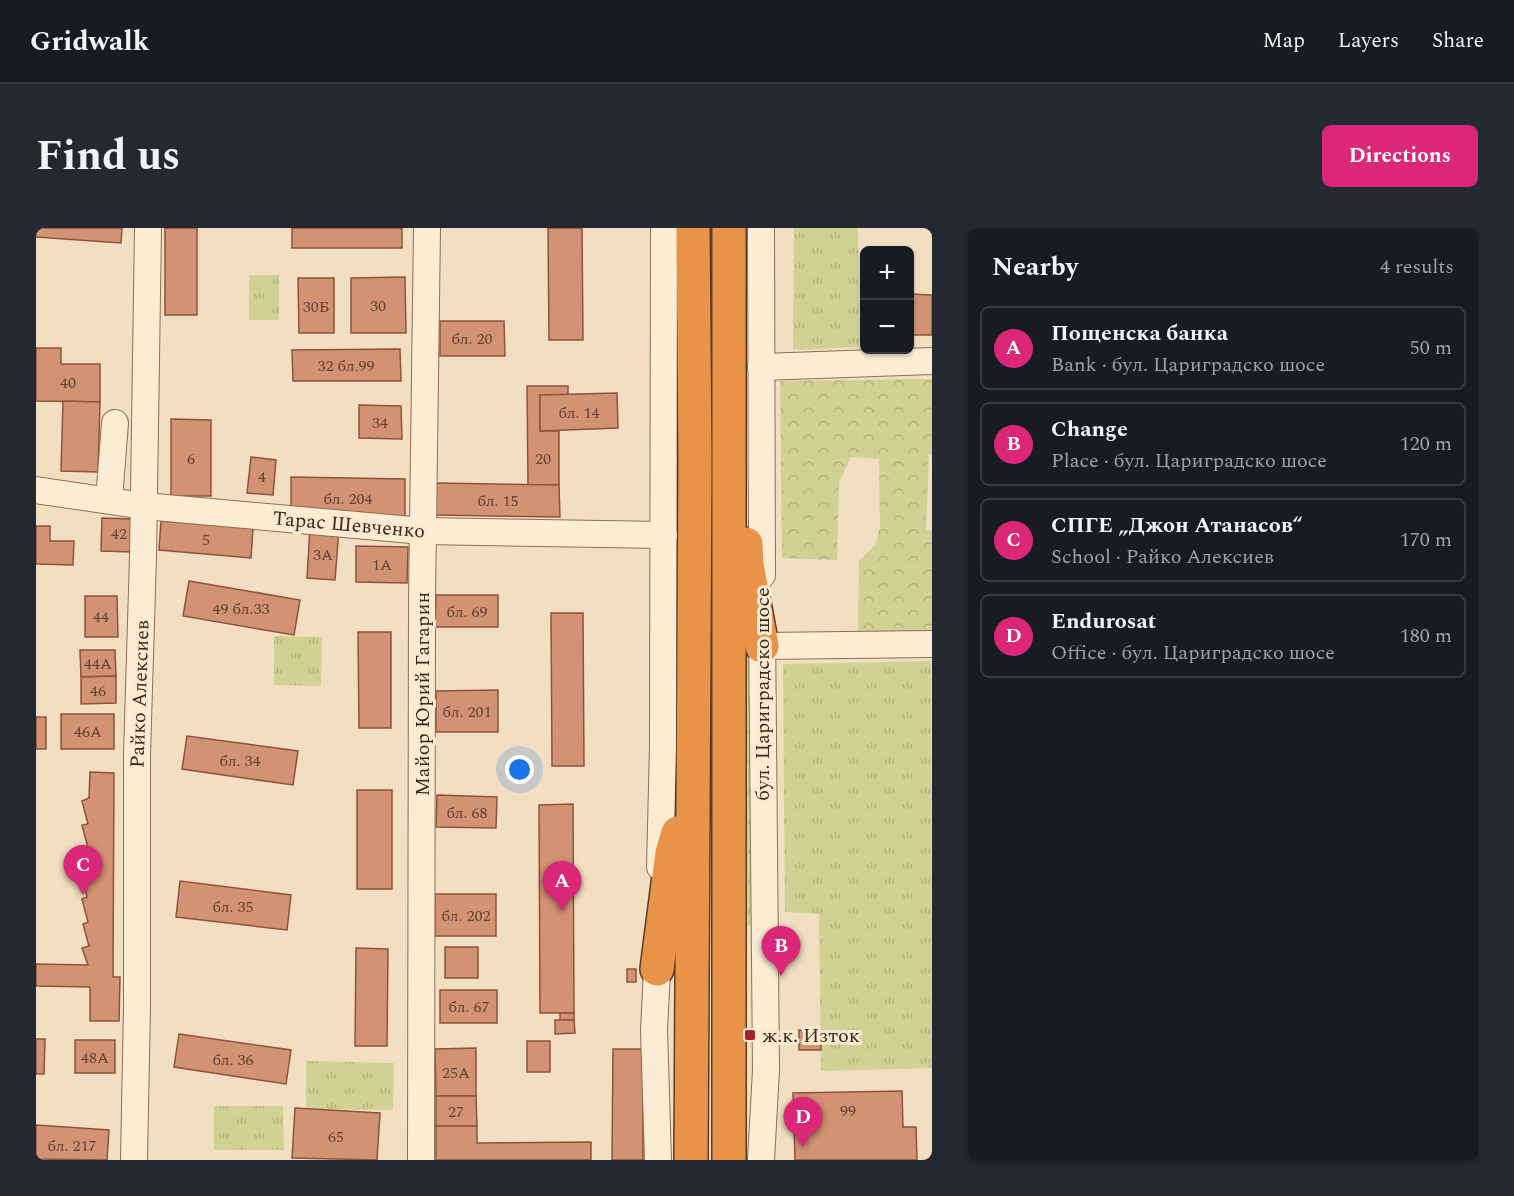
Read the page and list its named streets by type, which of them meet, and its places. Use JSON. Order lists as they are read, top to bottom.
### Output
{
  "streets": {
    "highway": ["бул. Цариградско шосе"],
    "street": ["Тарас Шевченко", "Райко Алексиев", "Майор Юрий Гагарин"]
  },
  "crossings": [
    ["Тарас Шевченко", "Райко Алексиев"],
    ["Тарас Шевченко", "Майор Юрий Гагарин"]
  ],
  "places": {
    "transit": ["ж.к. Изток"]
  },
  "house_numbers": [
    "30",
    "30Б",
    "бл. 20",
    "32 бл.99",
    "40",
    "бл. 14",
    "34",
    "6",
    "20",
    "4",
    "бл. 204",
    "бл. 15",
    "42",
    "5",
    "3А",
    "1А",
    "49 бл.33",
    "бл. 69",
    "44",
    "44А",
    "46",
    "бл. 201",
    "46А",
    "бл. 34",
    "бл. 68",
    "бл. 35",
    "бл. 202",
    "бл. 67",
    "48А",
    "бл. 36",
    "25А",
    "99",
    "27",
    "65",
    "бл. 217"
  ],
  "page": {
    "header": "Gridwalk",
    "nav": ["Map", "Layers", "Share"],
    "title": "Find us",
    "buttons": "Directions",
    "heading": ["Nearby", "4 results"],
    "map_buttons": ["+", "−"],
    "list": [
      {
        "mark": "A",
        "name": "Пощенска банка",
        "note": "Bank · бул. Цариградско шосе",
        "value": "50 m"
      },
      {
        "mark": "B",
        "name": "Change",
        "note": "Place · бул. Цариградско шосе",
        "value": "120 m"
      },
      {
        "mark": "C",
        "name": "СПГЕ „Джон Атанасов“",
        "note": "School · Райко Алексиев",
        "value": "170 m"
      },
      {
        "mark": "D",
        "name": "Endurosat",
        "note": "Office · бул. Цариградско шосе",
        "value": "180 m"
      }
    ],
    "pins": [
      "C",
      "A",
      "B",
      "D"
    ]
  }
}
